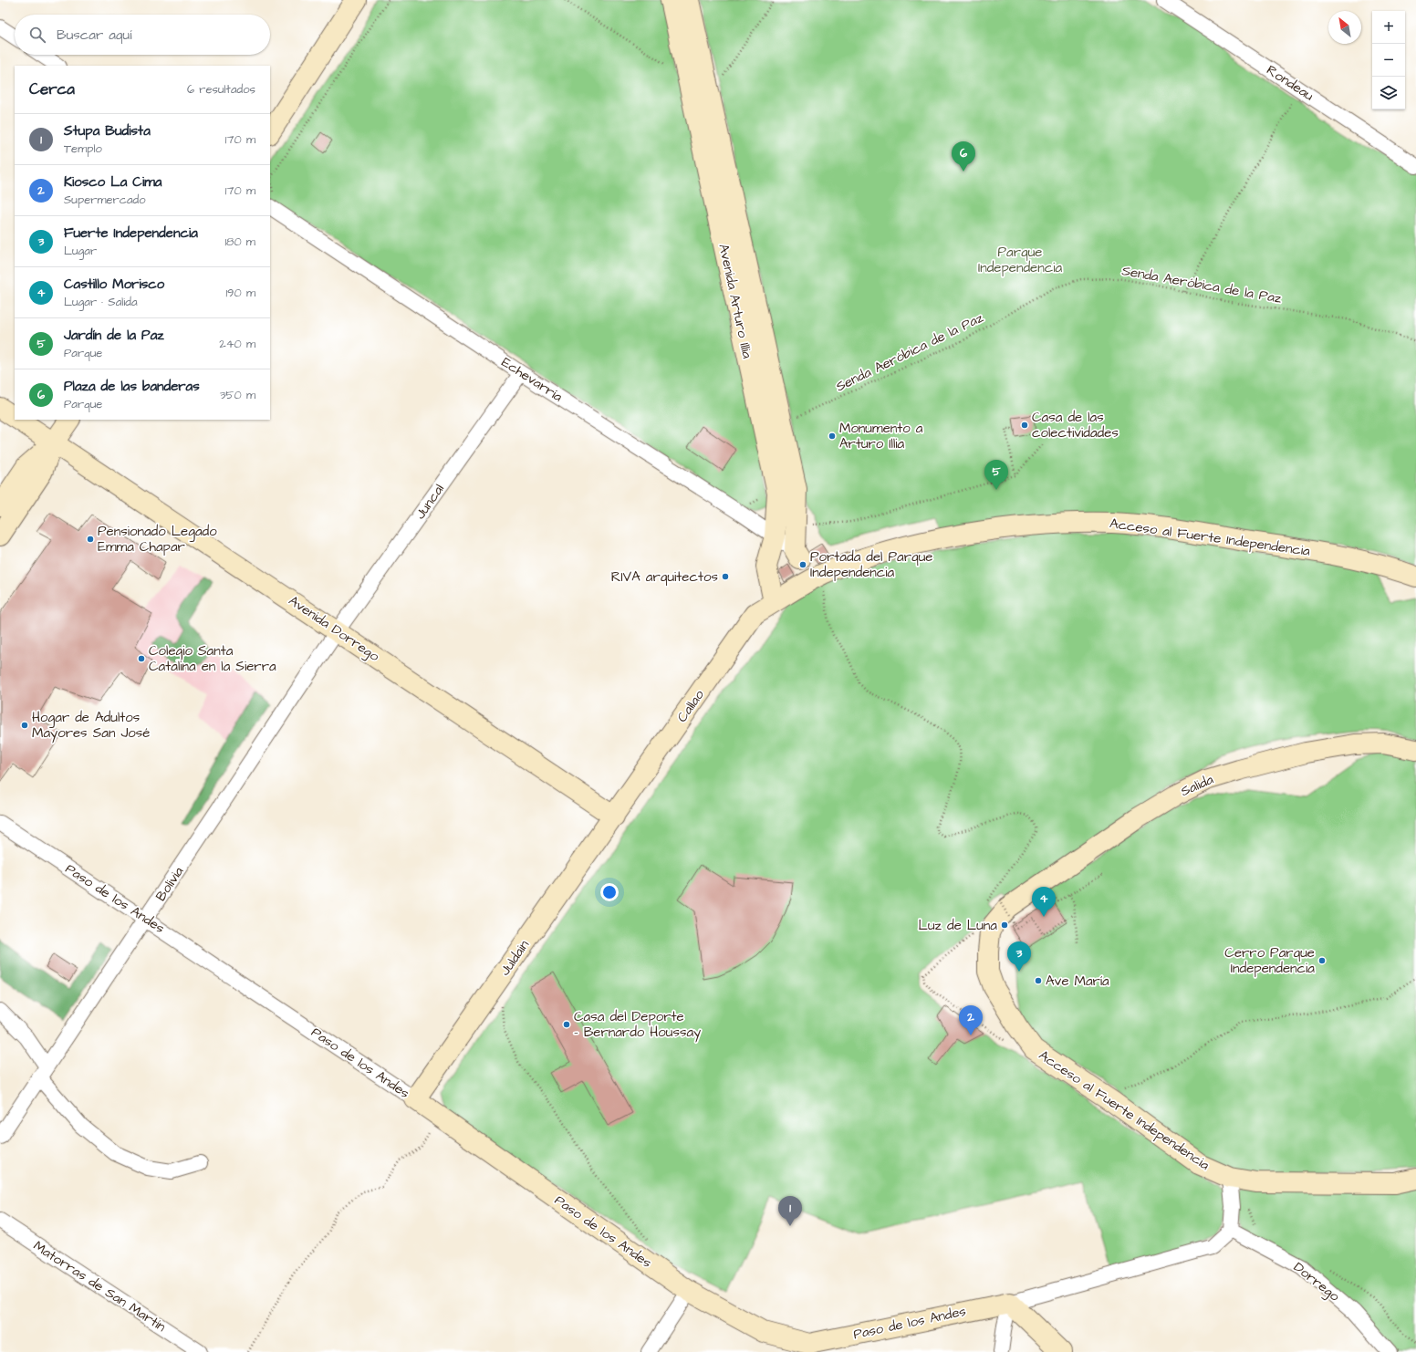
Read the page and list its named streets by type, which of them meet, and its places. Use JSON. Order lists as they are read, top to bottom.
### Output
{
  "streets": {
    "street": [
      "Rondeau",
      "Avenida Arturo Illia",
      "Echevarría",
      "Juncal",
      "Acceso al Fuerte Independencia",
      "Avenida Dorrego",
      "Callao",
      "Salida",
      "Bolivia",
      "Paso de los Andes",
      "Juldain",
      "Dorrego",
      "Matorras de San Martín"
    ],
    "path": ["Senda Aeróbica de la Paz"]
  },
  "crossings": [
    ["Avenida Arturo Illia", "Echevarría"],
    ["Avenida Arturo Illia", "Acceso al Fuerte Independencia"],
    ["Avenida Arturo Illia", "Callao"],
    ["Echevarría", "Juncal"],
    ["Echevarría", "Acceso al Fuerte Independencia"],
    ["Juncal", "Avenida Dorrego"],
    ["Juncal", "Bolivia"],
    ["Acceso al Fuerte Independencia", "Callao"],
    ["Acceso al Fuerte Independencia", "Salida"],
    ["Avenida Dorrego", "Callao"],
    ["Avenida Dorrego", "Bolivia"],
    ["Avenida Dorrego", "Juldain"],
    ["Callao", "Juldain"],
    ["Bolivia", "Paso de los Andes"],
    ["Paso de los Andes", "Juldain"],
    ["Paso de los Andes", "Dorrego"]
  ],
  "parks": ["Parque Independencia"],
  "places": [
    "Casa de las colectividades",
    "Monumento a Arturo Illia",
    "Pensionado Legado Emma Chapar",
    "Portada del Parque Independencia",
    "RIVA arquitectos",
    "Colegio Santa Catalina en la Sierra",
    "Hogar de Adultos Mayores San José",
    "Luz de Luna",
    "Cerro Parque Independencia",
    "Ave María",
    "Casa del Deporte - Bernardo Houssay"
  ],
  "north": "top left",
  "page": {
    "map_buttons": ["+", "−"],
    "search": "Buscar aquí",
    "heading": ["Cerca", "6 resultados"],
    "list": [
      {
        "mark": "1",
        "name": "Stupa Budista",
        "note": "Templo",
        "value": "170 m"
      },
      {
        "mark": "2",
        "name": "Kiosco La Cima",
        "note": "Supermercado",
        "value": "170 m"
      },
      {
        "mark": "3",
        "name": "Fuerte Independencia",
        "note": "Lugar",
        "value": "180 m"
      },
      {
        "mark": "4",
        "name": "Castillo Morisco",
        "note": "Lugar · Salida",
        "value": "190 m"
      },
      {
        "mark": "5",
        "name": "Jardín de la Paz",
        "note": "Parque",
        "value": "240 m"
      },
      {
        "mark": "6",
        "name": "Plaza de las banderas",
        "note": "Parque",
        "value": "350 m"
      }
    ],
    "pins": [
      "6",
      "5",
      "4",
      "3",
      "2",
      "1"
    ]
  }
}
